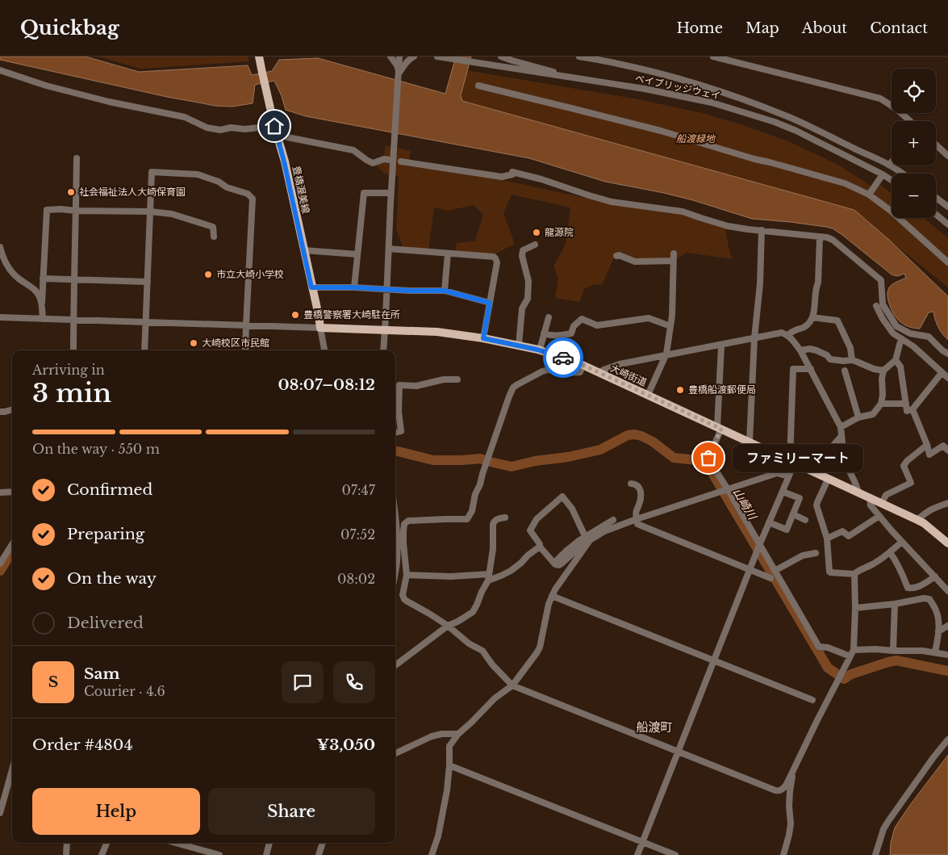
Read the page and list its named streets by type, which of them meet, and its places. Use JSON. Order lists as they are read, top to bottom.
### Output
{
  "streets": {
    "main road": ["豊橋渥美線", "大崎街道"],
    "street": ["ベイブリッジウェイ"]
  },
  "crossings": [
    ["豊橋渥美線", "大崎街道"]
  ],
  "districts": ["船渡町"],
  "water": ["山崎川"],
  "parks": ["船渡緑地"],
  "places": [
    "社会福祉法人大崎保育園",
    "龍源院",
    "市立大崎小学校",
    "豊橋警察署大崎駐在所",
    "大崎校区市民館",
    "豊橋船渡郵便局",
    "ファミリーマート"
  ],
  "page": {
    "header": "Quickbag",
    "nav": [
      "Home",
      "Map",
      "About",
      "Contact"
    ],
    "map_buttons": ["+", "−"],
    "heading": ["3 min", "Arriving in", "08:07–08:12"],
    "panel": [
      "Sam",
      "Courier · 4.6",
      "Order #4804",
      "¥3,050"
    ],
    "bar": "On the way · 550 m",
    "bubble": "ファミリーマート",
    "list": [
      ["Confirmed", "07:47"],
      ["Preparing", "07:52"],
      ["On the way", "08:02"],
      "Delivered"
    ],
    "round": "S",
    "buttons": ["Help", "Share"]
  }
}
